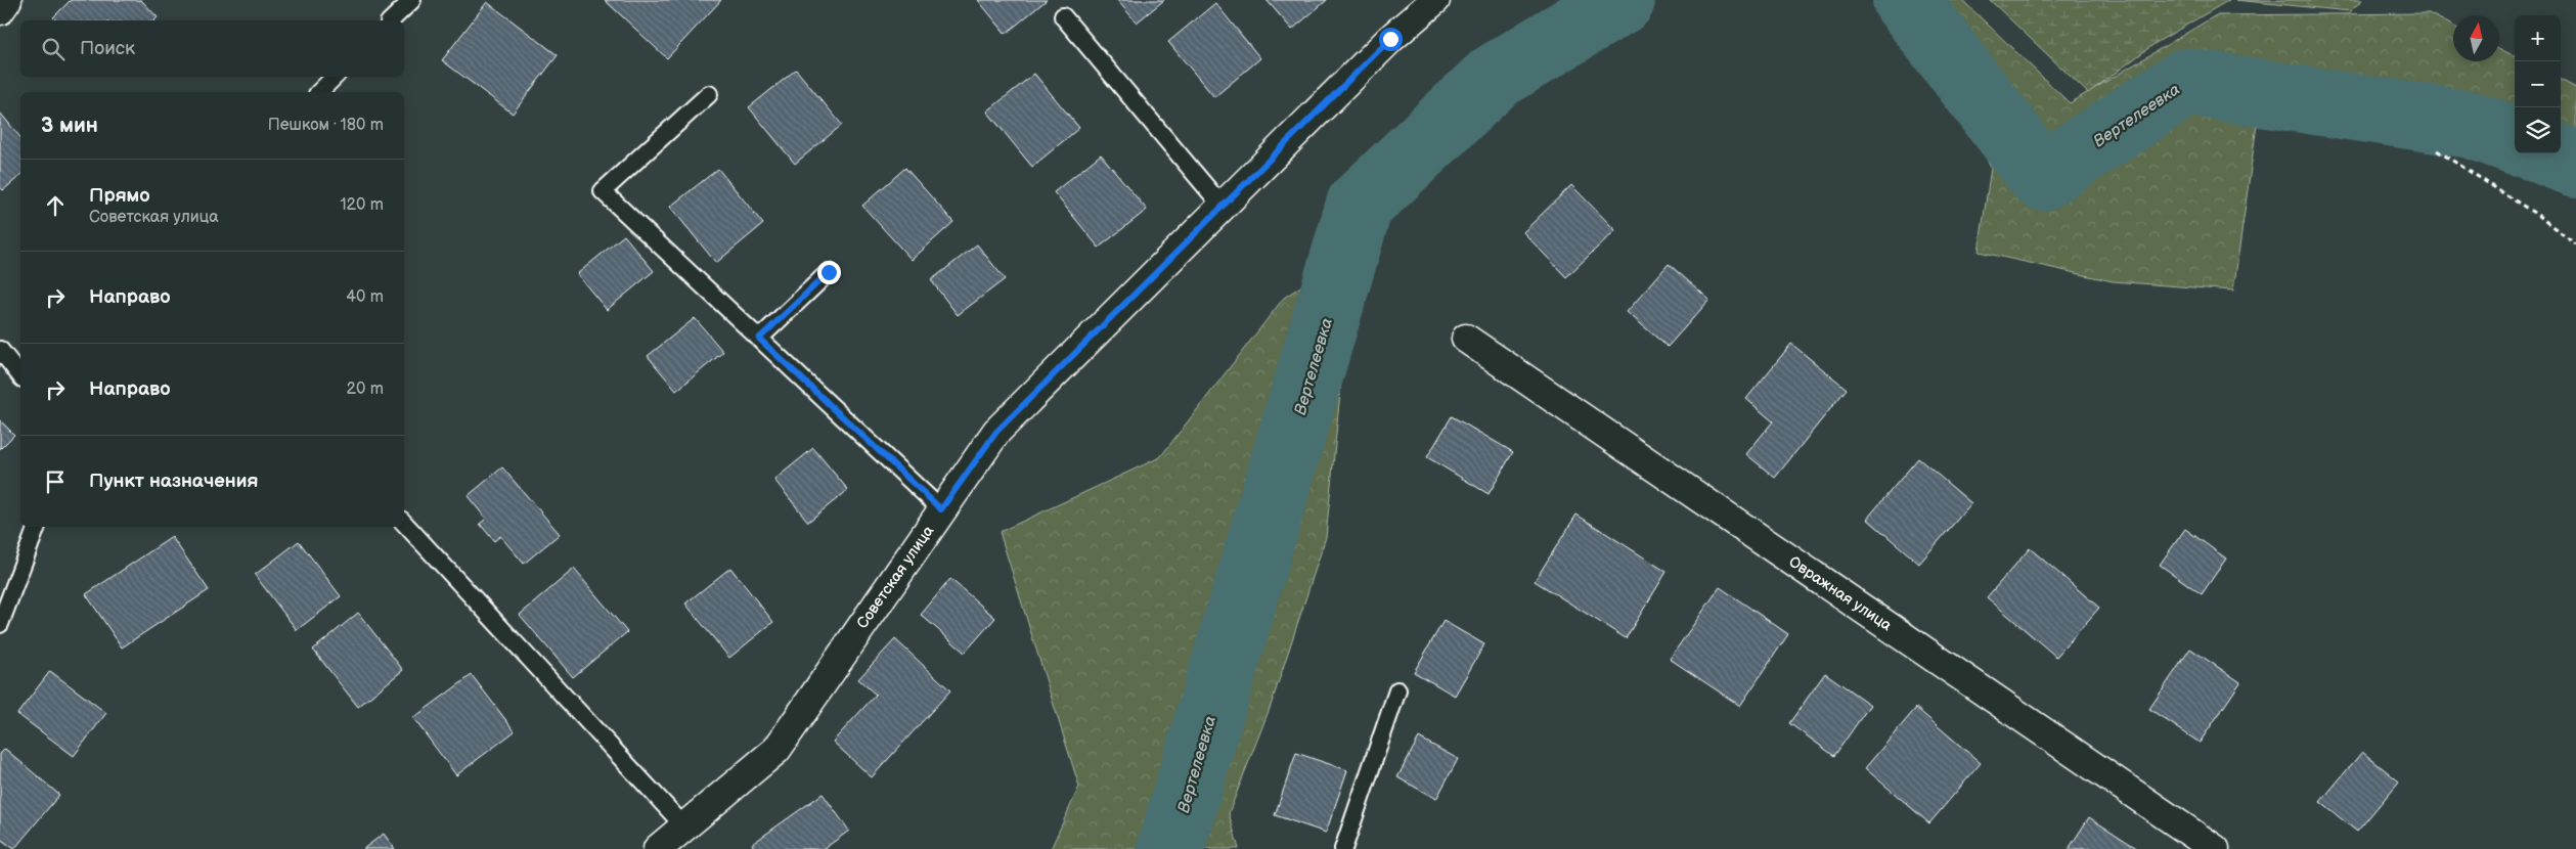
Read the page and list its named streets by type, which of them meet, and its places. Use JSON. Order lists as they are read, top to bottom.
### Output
{
  "streets": {
    "street": ["Советская улица", "Овражная улица"]
  },
  "water": ["Вертелеевка"],
  "north": "top",
  "page": {
    "map_buttons": ["+", "−"],
    "search": "Поиск",
    "heading": ["3 мин", "Пешком · 180 m"],
    "list": [
      ["Прямо", "Советская улица", "120 m"],
      ["Направо", "40 m"],
      ["Направо", "20 m"],
      "Пункт назначения"
    ]
  }
}
